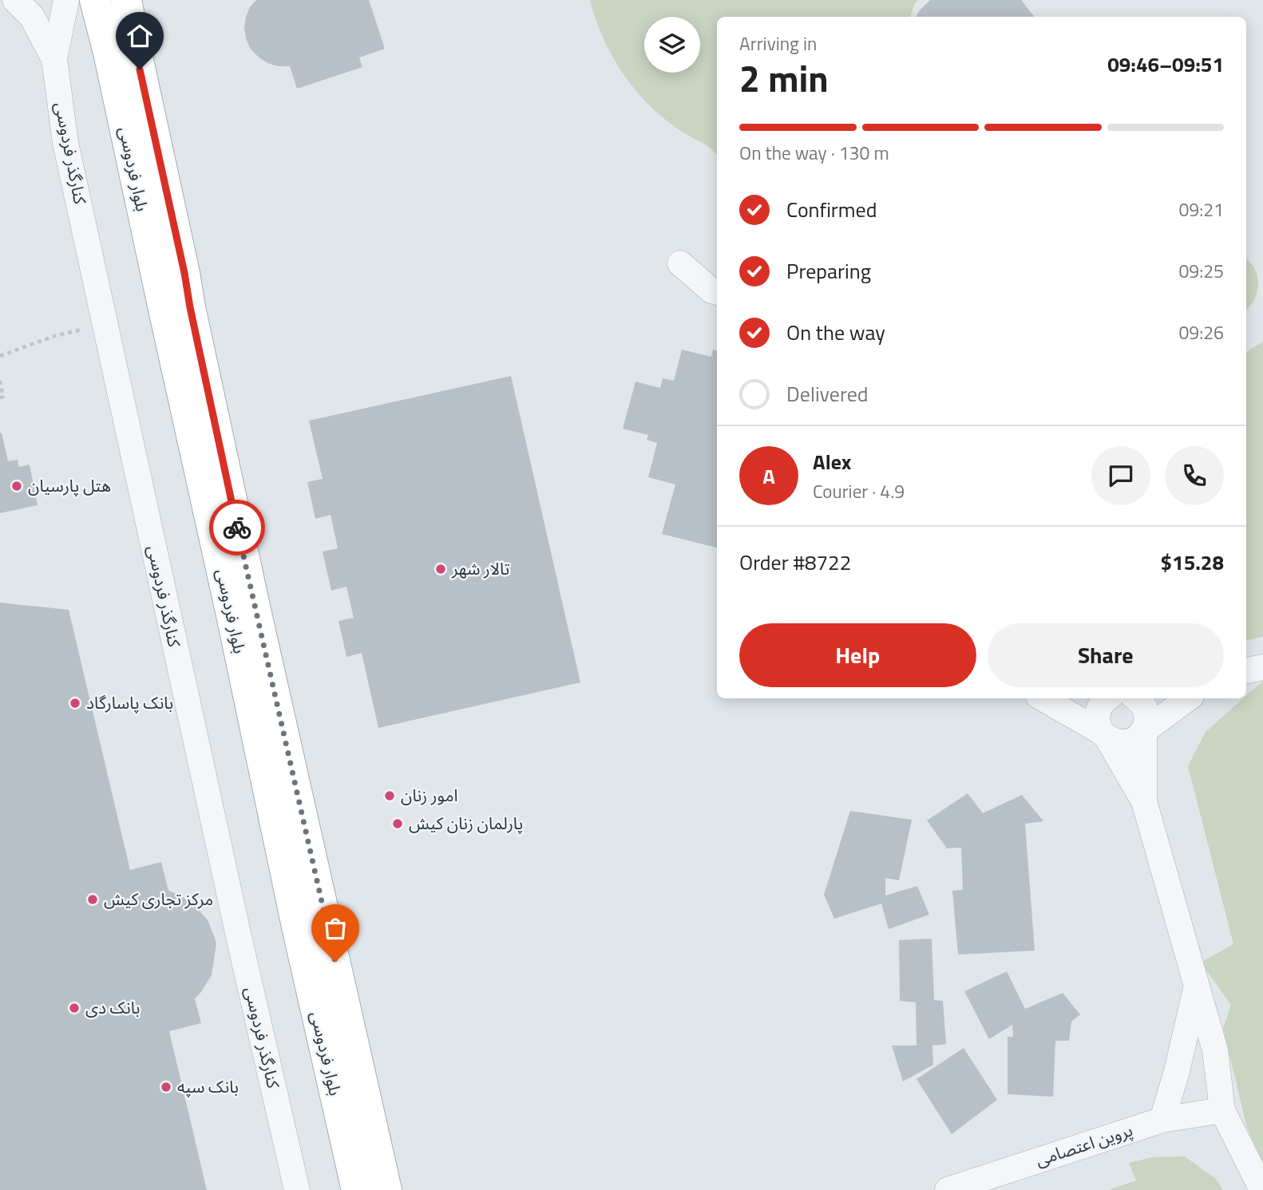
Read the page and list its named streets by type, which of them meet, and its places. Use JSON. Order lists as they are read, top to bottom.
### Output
{
  "streets": {
    "main road": ["بلوار فردوسی"],
    "street": ["کنارگذر فردوسی", "پروین اعتصامی"]
  },
  "places": [
    "هتل پارسیان",
    "تالار شهر",
    "بانک پاسارگاد",
    "امور زنان",
    "پارلمان زنان کیش",
    "مرکز تجاری کیش",
    "بانک دی",
    "بانک سپه"
  ],
  "page": {
    "heading": ["2 min", "Arriving in", "09:46–09:51"],
    "panel": [
      "Alex",
      "Courier · 4.9",
      "Order #8722",
      "$15.28"
    ],
    "bar": "On the way · 130 m",
    "list": [
      ["Confirmed", "09:21"],
      ["Preparing", "09:25"],
      ["On the way", "09:26"],
      "Delivered"
    ],
    "round": "A",
    "buttons": ["Help", "Share"]
  }
}
